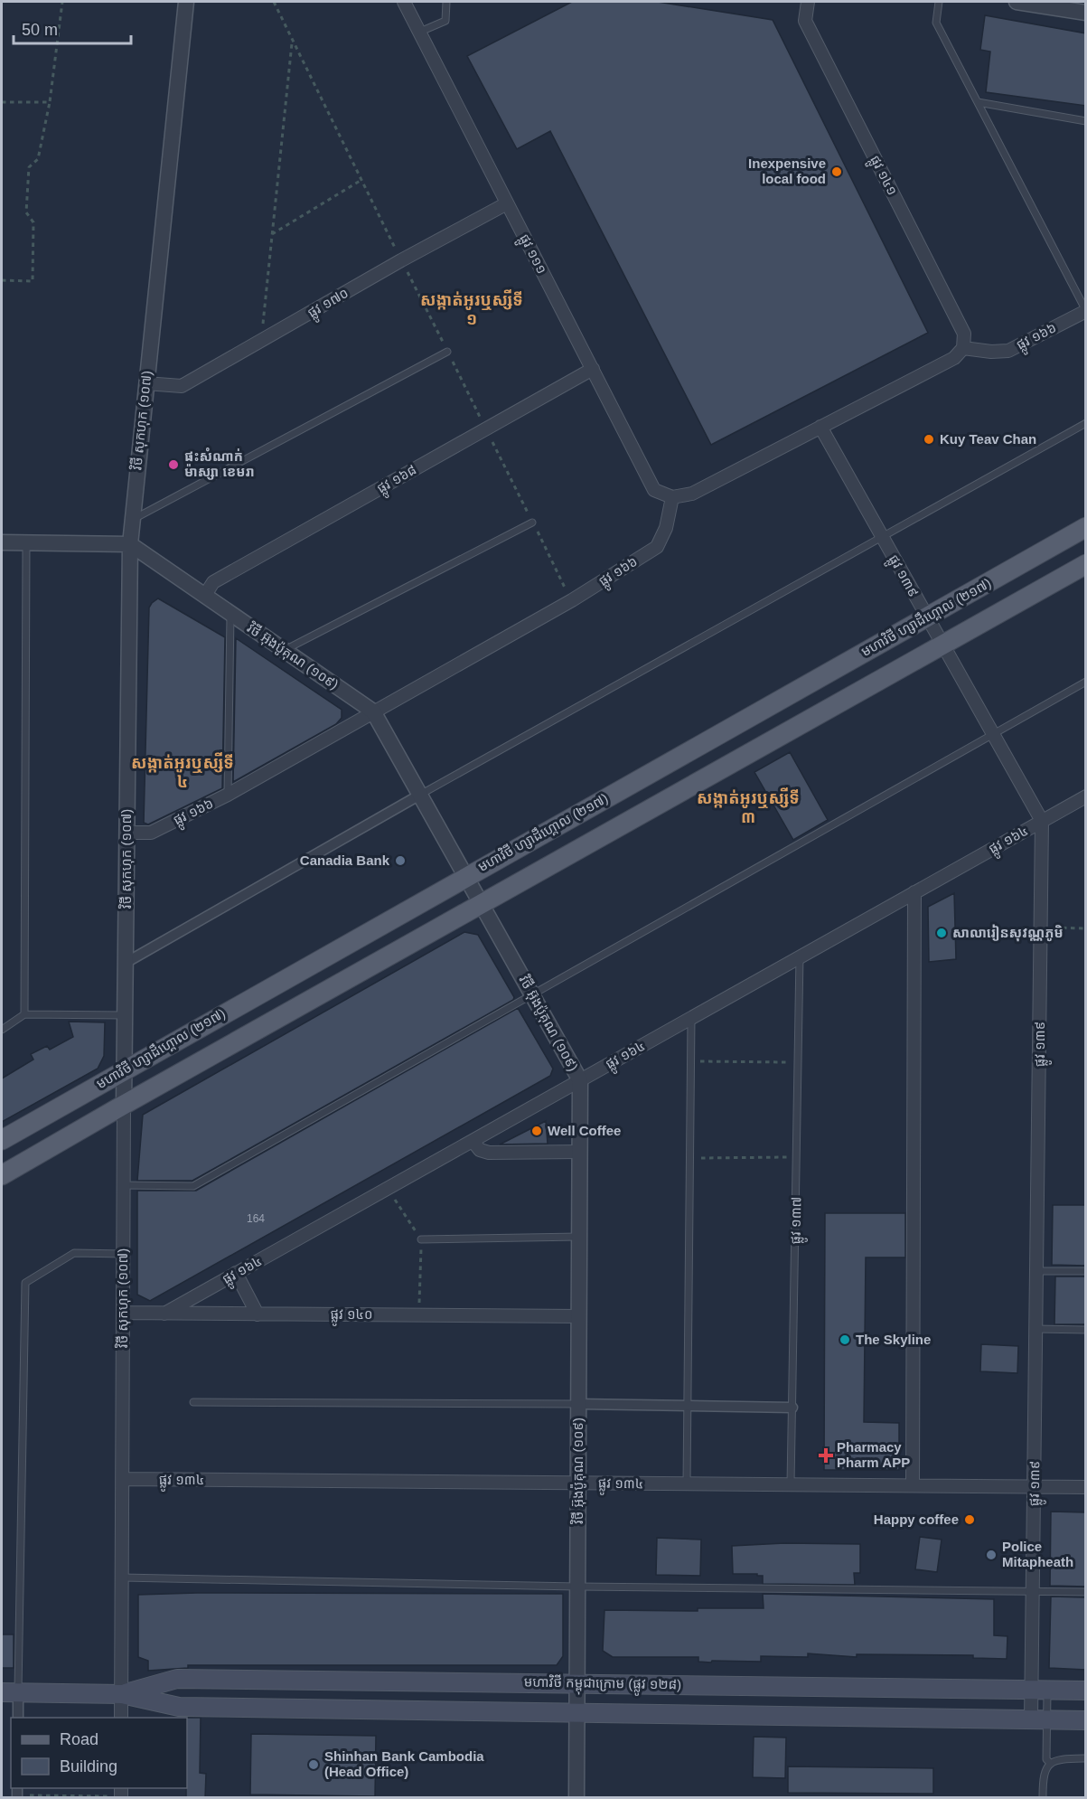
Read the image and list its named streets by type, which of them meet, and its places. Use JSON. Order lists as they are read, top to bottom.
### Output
{
  "streets": {
    "main road": ["មហាវិថី ហ្សាដឹហ្គោល (២១៧)", "មហាវិថី កម្ពុជាក្រោម (ផ្លូវ ១២៨)"],
    "street": [
      "ផ្លូវ ១៤១",
      "ផ្លូវ ១១១",
      "ផ្លូវ ១៧០",
      "ផ្លូវ ១៦៦",
      "វិថី សុកហុក (១០៧)",
      "ផ្លូវ ១៦៨",
      "ផ្លូវ ១៣៩",
      "វិថី អ៊ុងប៉ូគុណ (១០៩)",
      "ផ្លូវ ១៦៤",
      "ផ្លូវ ១៤០",
      "ផ្លូវ ១៣៤"
    ],
    "lane": ["ផ្លូវ ១៣៧"]
  },
  "crossings": [
    ["ផ្លូវ ១៤១", "ផ្លូវ ១៦៦"],
    ["ផ្លូវ ១១១", "ផ្លូវ ១៧០"],
    ["ផ្លូវ ១១១", "ផ្លូវ ១៦៦"],
    ["ផ្លូវ ១១១", "ផ្លូវ ១៦៨"],
    ["ផ្លូវ ១៧០", "វិថី សុកហុក (១០៧)"],
    ["ផ្លូវ ១៦៦", "វិថី សុកហុក (១០៧)"],
    ["ផ្លូវ ១៦៦", "វិថី អ៊ុងប៉ូគុណ (១០៩)"],
    ["វិថី សុកហុក (១០៧)", "មហាវិថី ហ្សាដឹហ្គោល (២១៧)"],
    ["វិថី សុកហុក (១០៧)", "វិថី អ៊ុងប៉ូគុណ (១០៩)"],
    ["វិថី សុកហុក (១០៧)", "ផ្លូវ ១៤០"],
    ["វិថី សុកហុក (១០៧)", "ផ្លូវ ១៣៤"],
    ["វិថី សុកហុក (១០៧)", "មហាវិថី កម្ពុជាក្រោម (ផ្លូវ ១២៨)"],
    ["ផ្លូវ ១៦៨", "វិថី អ៊ុងប៉ូគុណ (១០៩)"],
    ["ផ្លូវ ១៣៩", "មហាវិថី ហ្សាដឹហ្គោល (២១៧)"],
    ["ផ្លូវ ១៣៩", "ផ្លូវ ១៦៤"],
    ["ផ្លូវ ១៣៩", "ផ្លូវ ១៣៤"],
    ["ផ្លូវ ១៣៩", "មហាវិថី កម្ពុជាក្រោម (ផ្លូវ ១២៨)"],
    ["មហាវិថី ហ្សាដឹហ្គោល (២១៧)", "វិថី អ៊ុងប៉ូគុណ (១០៩)"],
    ["វិថី អ៊ុងប៉ូគុណ (១០៩)", "ផ្លូវ ១៦៤"],
    ["វិថី អ៊ុងប៉ូគុណ (១០៩)", "ផ្លូវ ១៤០"],
    ["វិថី អ៊ុងប៉ូគុណ (១០៩)", "ផ្លូវ ១៣៤"],
    ["វិថី អ៊ុងប៉ូគុណ (១០៩)", "មហាវិថី កម្ពុជាក្រោម (ផ្លូវ ១២៨)"],
    ["ផ្លូវ ១៦៤", "ផ្លូវ ១៣៧"],
    ["ផ្លូវ ១៦៤", "ផ្លូវ ១៤០"],
    ["ផ្លូវ ១៣៧", "ផ្លូវ ១៣៤"]
  ],
  "districts": ["សង្កាត់អូរឬស្សីទី ១", "សង្កាត់អូរឬស្សីទី ៤", "សង្កាត់អូរឬស្សីទី ៣"],
  "places": {
    "other": [
      "Inexpensive local food",
      "Kuy Teav Chan",
      "ផ្ទះសំណាក់ ម៉ាស្សា ខេមរា",
      "Canadia Bank",
      "សាលារៀនសុវណ្ណភូមិ",
      "Well Coffee",
      "The Skyline",
      "Happy coffee",
      "Police Mitapheath",
      "Shinhan Bank Cambodia (Head Office)"
    ],
    "health": ["Pharmacy Pharm APP"]
  },
  "house_numbers": ["164"],
  "legend": ["Road", "Building"],
  "scale_bar": "50 m"
}
